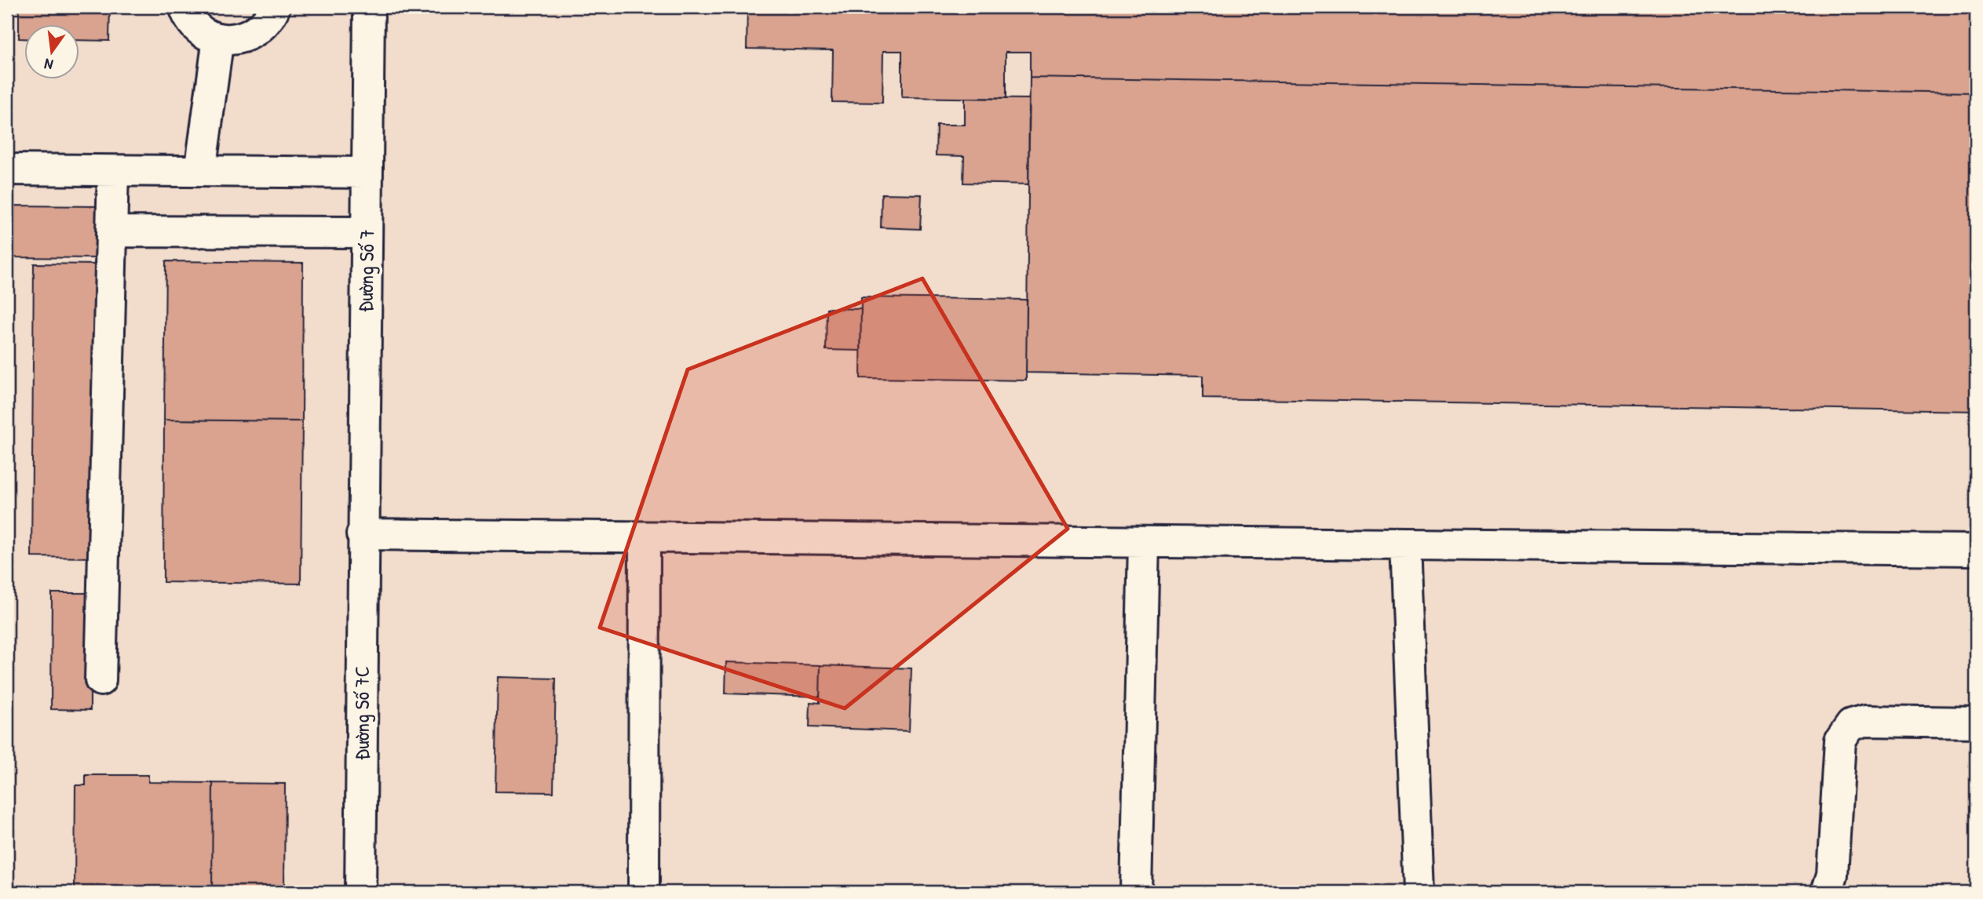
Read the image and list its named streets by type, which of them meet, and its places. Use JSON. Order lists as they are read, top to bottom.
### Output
{
  "streets": {
    "street": ["Đường Số 7", "Đường Số 7C"]
  },
  "crossings": [
    ["Đường Số 7", "Đường Số 7C"]
  ],
  "north": "bottom"
}
